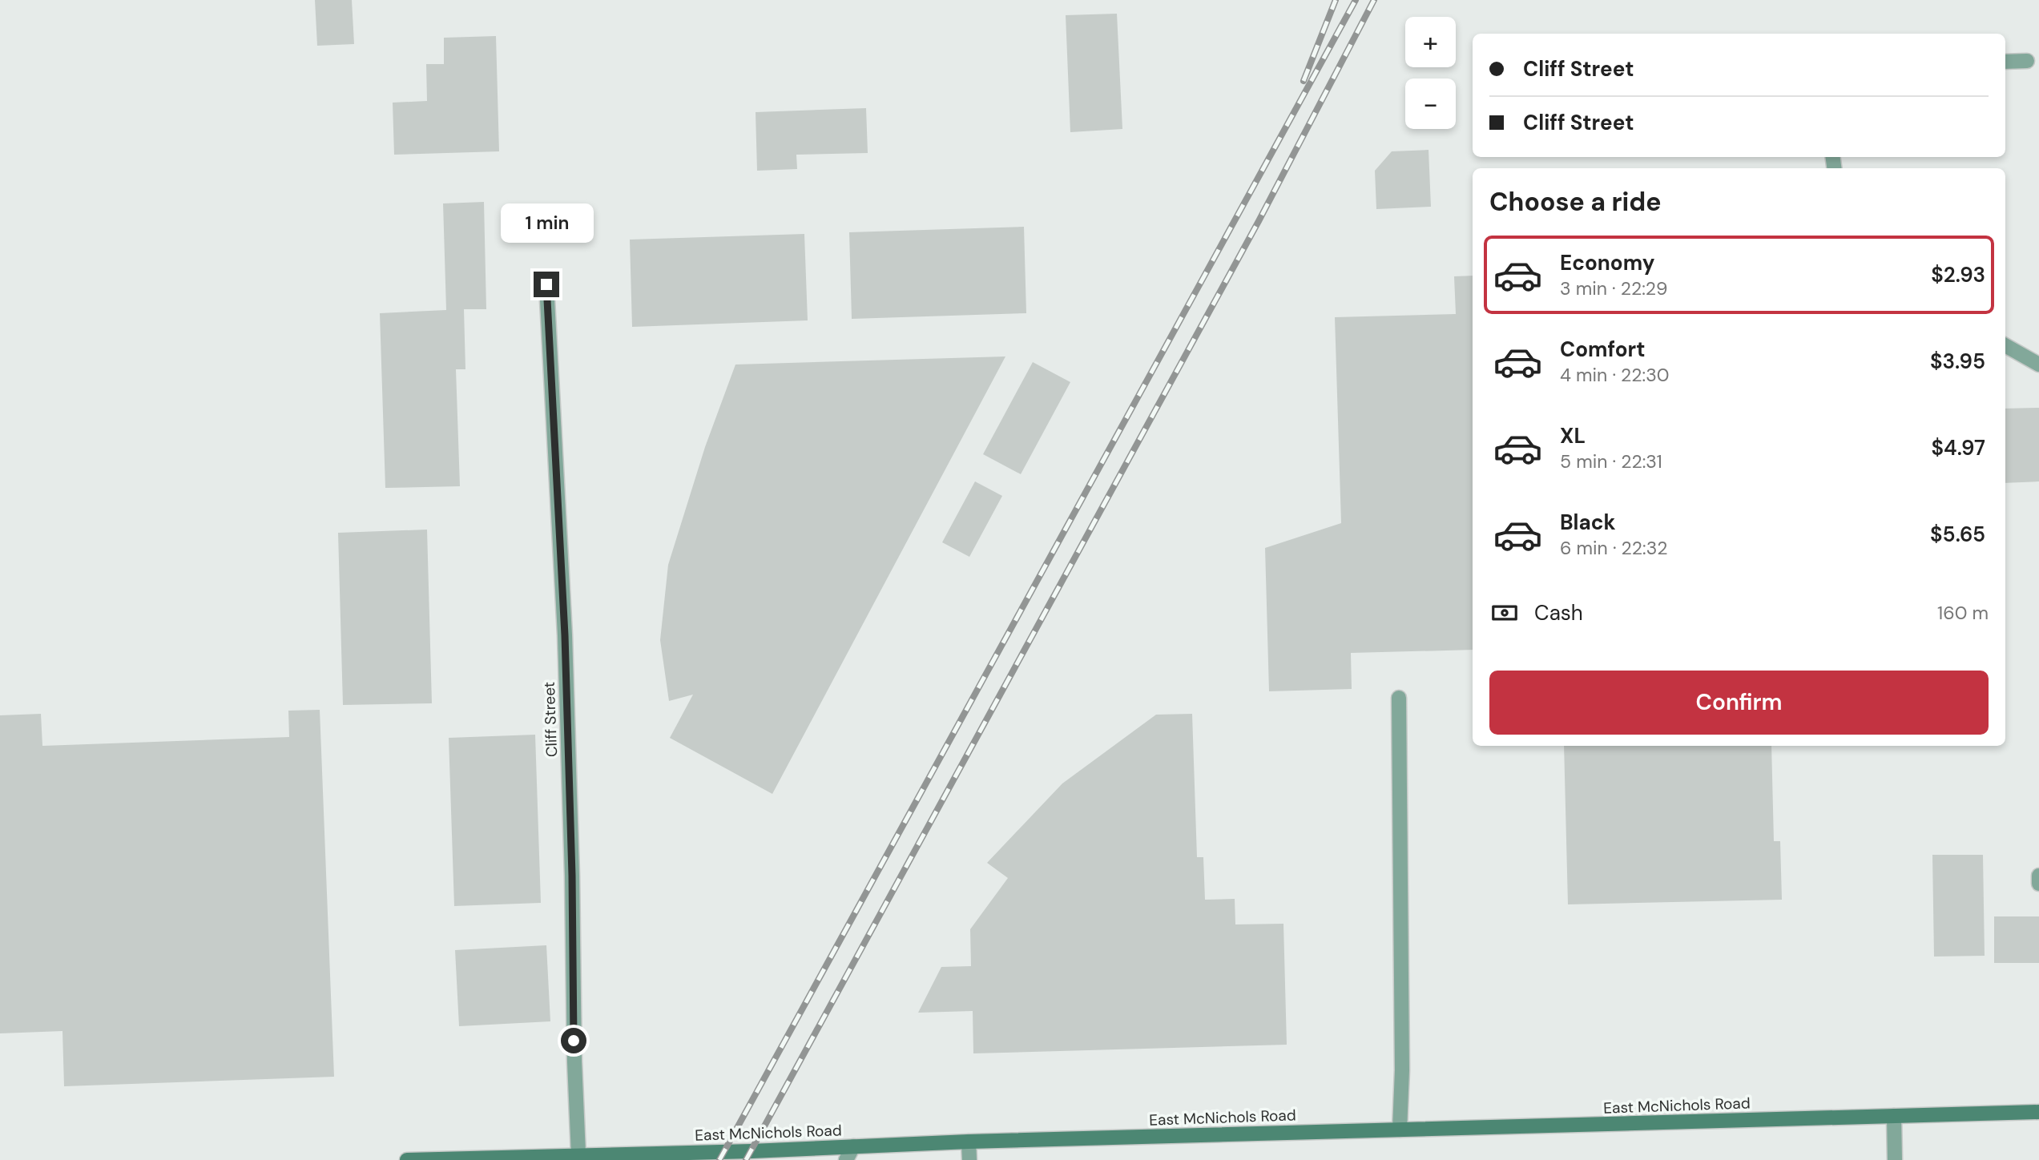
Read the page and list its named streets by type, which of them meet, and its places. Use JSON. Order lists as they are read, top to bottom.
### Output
{
  "streets": {
    "main road": ["East McNichols Road"],
    "street": ["Cliff Street"]
  },
  "crossings": [
    ["Cliff Street", "East McNichols Road"]
  ],
  "page": {
    "map_buttons": ["+", "−"],
    "banner": ["Cliff Street", "Cliff Street"],
    "heading": "Choose a ride",
    "bubble": "1 min",
    "list": [
      {
        "name": "Economy",
        "note": "3 min · 22:29",
        "value": "$2.93"
      },
      {
        "name": "Comfort",
        "note": "4 min · 22:30",
        "value": "$3.95"
      },
      {
        "name": "XL",
        "note": "5 min · 22:31",
        "value": "$4.97"
      },
      {
        "name": "Black",
        "note": "6 min · 22:32",
        "value": "$5.65"
      }
    ],
    "pay": ["Cash", "160 m"],
    "buttons": "Confirm"
  }
}
